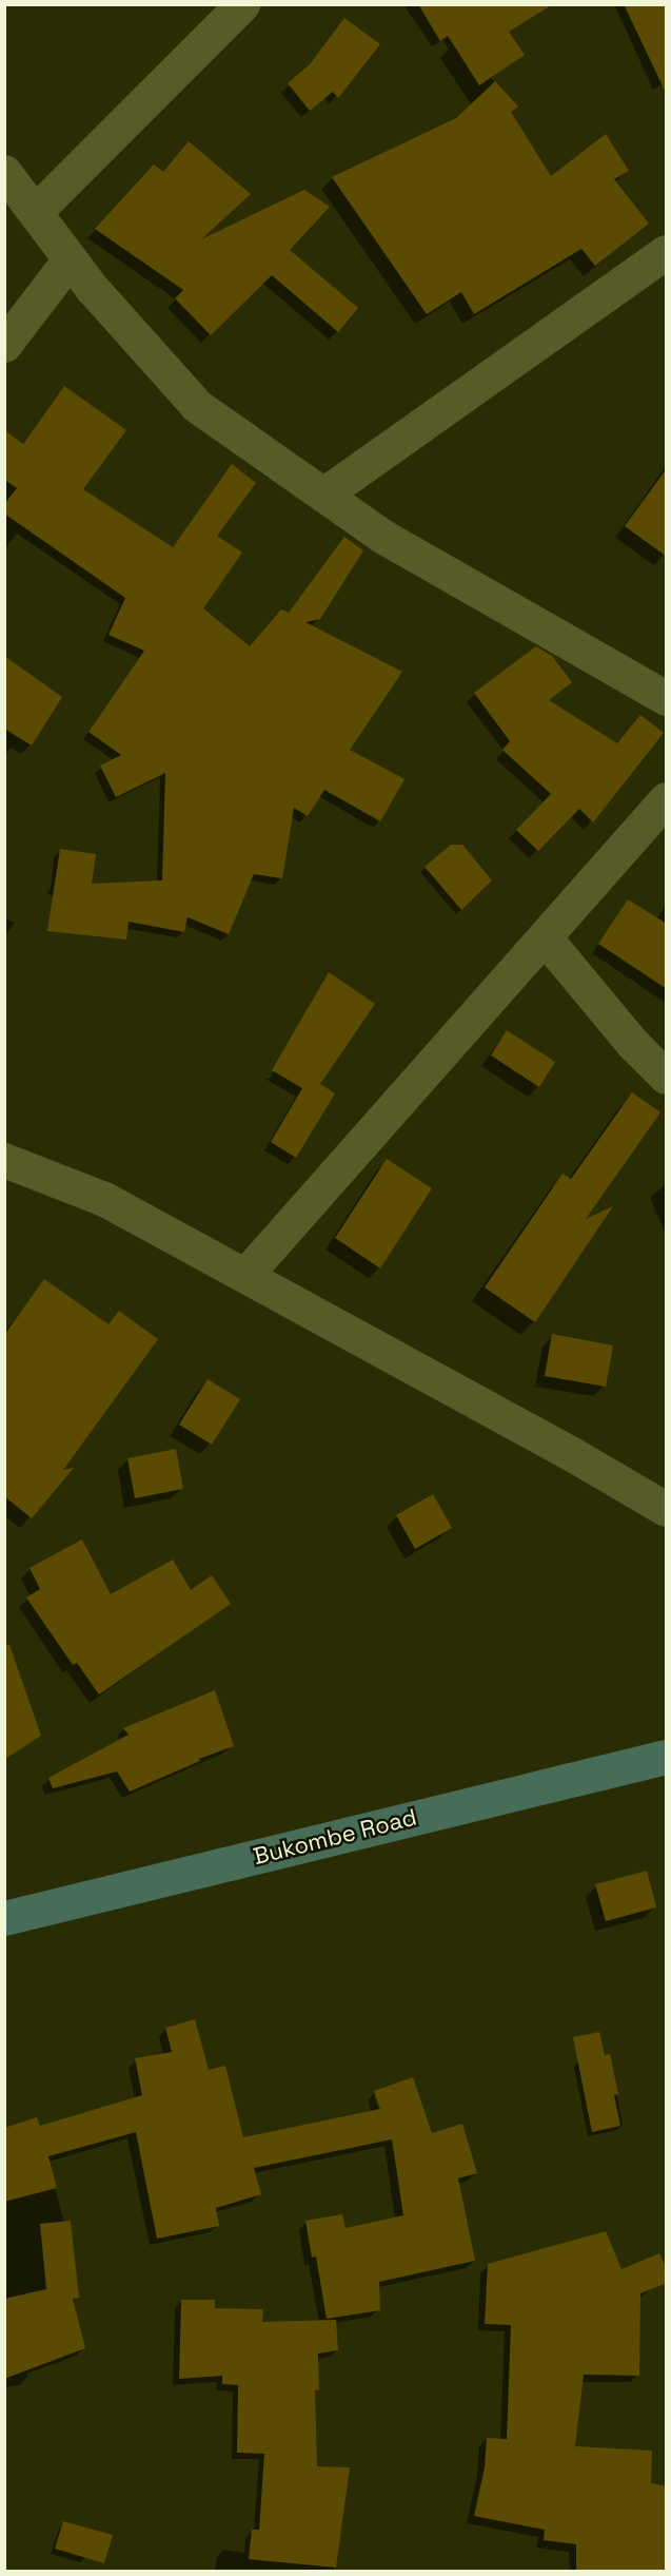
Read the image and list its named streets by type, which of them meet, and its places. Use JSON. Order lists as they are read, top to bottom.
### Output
{
  "streets": {
    "main road": ["Bukombe Road"]
  }
}
